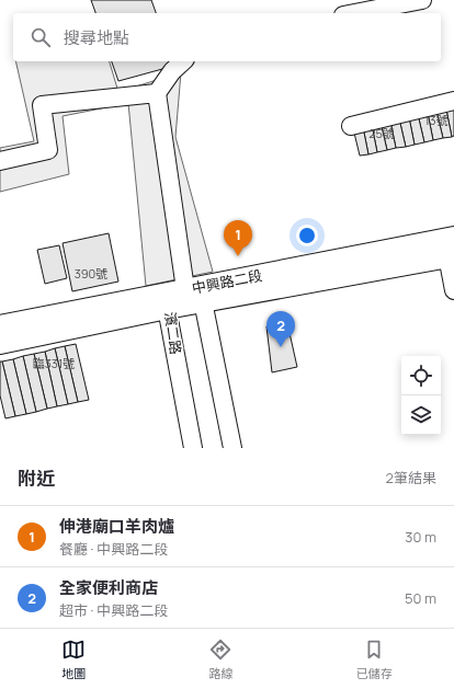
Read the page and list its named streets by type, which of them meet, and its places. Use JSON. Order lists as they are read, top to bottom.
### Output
{
  "streets": {
    "main road": ["中興路二段"],
    "street": ["濱二路"]
  },
  "crossings": [
    ["中興路二段", "濱二路"]
  ],
  "house_numbers": [
    "13號",
    "25號",
    "390號",
    "臨331號"
  ],
  "page": {
    "search": "搜尋地點",
    "pins": ["1", "2"],
    "heading": ["附近", "2筆結果"],
    "list": [
      {
        "mark": "1",
        "name": "伸港廟口羊肉爐",
        "note": "餐廳 · 中興路二段",
        "value": "30 m"
      },
      {
        "mark": "2",
        "name": "全家便利商店",
        "note": "超市 · 中興路二段",
        "value": "50 m"
      }
    ],
    "nav": ["地圖", "路線", "已儲存"]
  }
}
